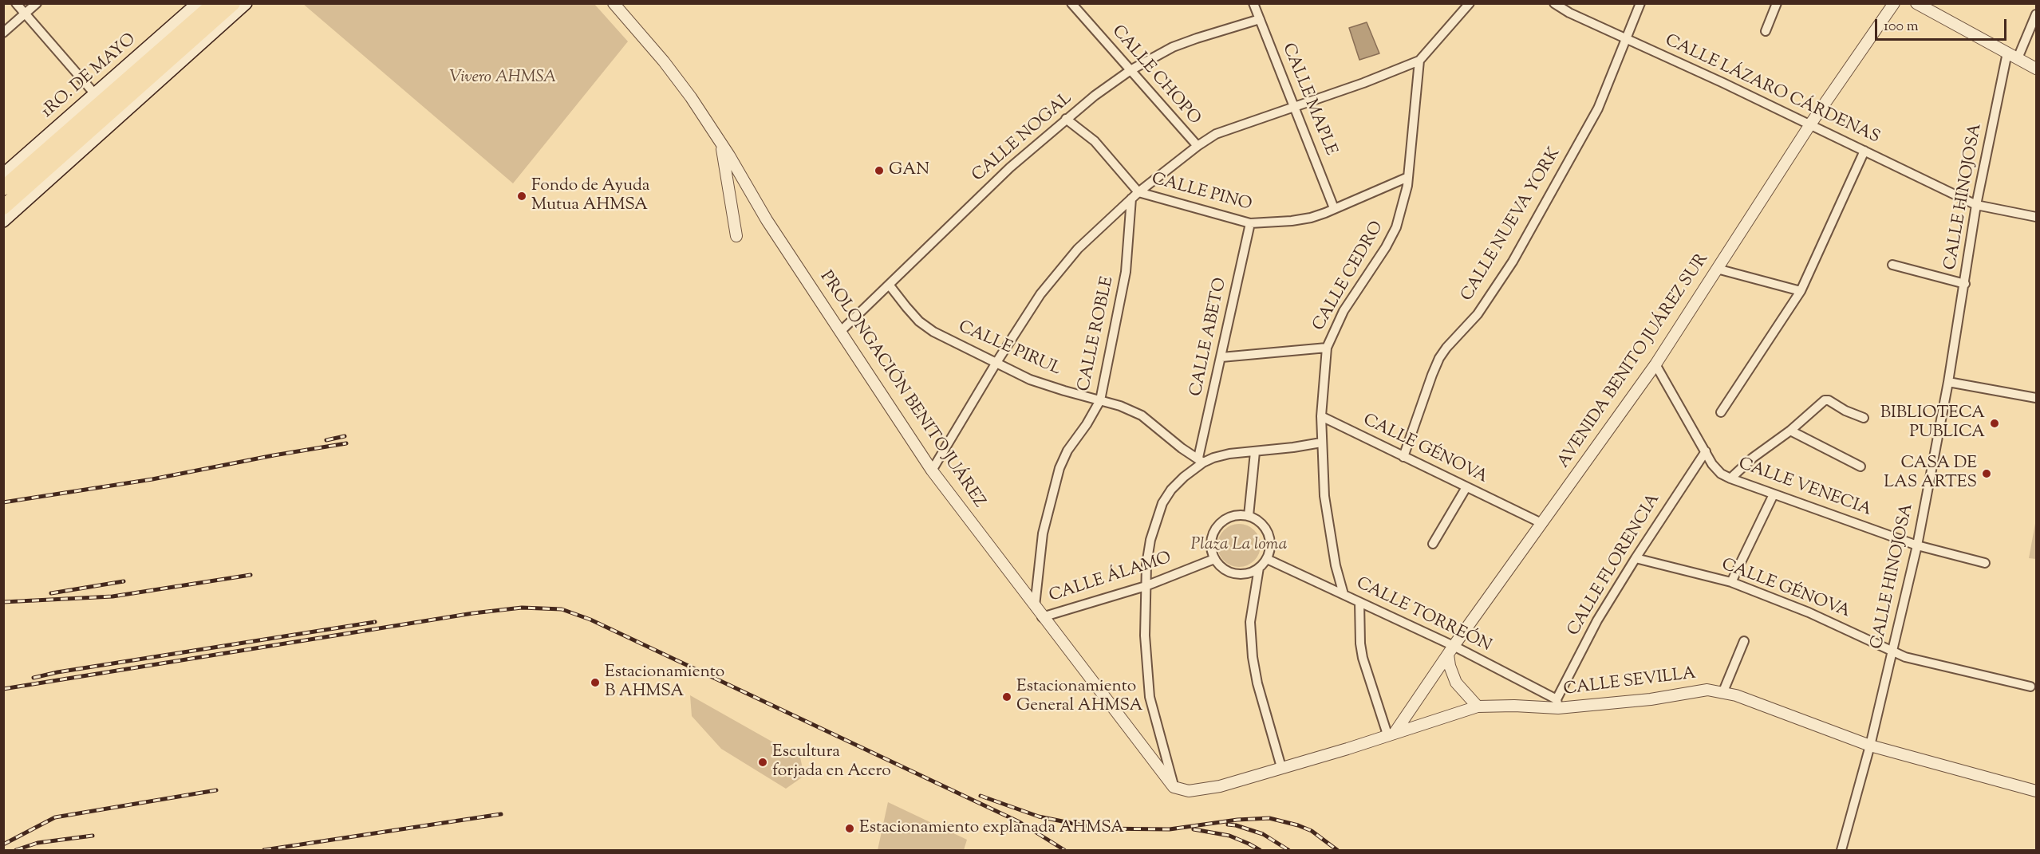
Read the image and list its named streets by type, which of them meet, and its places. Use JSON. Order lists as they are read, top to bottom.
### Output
{
  "streets": {
    "main road": ["1RO. DE MAYO"],
    "street": [
      "CALLE CHOPO",
      "CALLE LÁZARO CÁRDENAS",
      "CALLE MAPLE",
      "CALLE NOGAL",
      "CALLE PINO",
      "CALLE HINOJOSA",
      "CALLE NUEVA YORK",
      "CALLE CEDRO",
      "CALLE ROBLE",
      "CALLE ABETO",
      "CALLE PIRUL",
      "AVENIDA BENITO JUÁREZ SUR",
      "PROLONGACIÓN BENITO JUÁREZ",
      "CALLE GÉNOVA",
      "CALLE VENECIA",
      "CALLE FLORENCIA",
      "CALLE ÁLAMO",
      "CALLE TORREÓN",
      "CALLE SEVILLA"
    ]
  },
  "crossings": [
    ["CALLE CHOPO", "CALLE NOGAL"],
    ["CALLE LÁZARO CÁRDENAS", "CALLE HINOJOSA"],
    ["CALLE LÁZARO CÁRDENAS", "CALLE NUEVA YORK"],
    ["CALLE LÁZARO CÁRDENAS", "AVENIDA BENITO JUÁREZ SUR"],
    ["CALLE MAPLE", "CALLE NOGAL"],
    ["CALLE MAPLE", "CALLE PINO"],
    ["CALLE NOGAL", "CALLE PINO"],
    ["CALLE NOGAL", "CALLE PIRUL"],
    ["CALLE NOGAL", "PROLONGACIÓN BENITO JUÁREZ"],
    ["CALLE PINO", "CALLE CEDRO"],
    ["CALLE PINO", "CALLE ABETO"],
    ["CALLE HINOJOSA", "CALLE GÉNOVA"],
    ["CALLE HINOJOSA", "CALLE VENECIA"],
    ["CALLE HINOJOSA", "CALLE SEVILLA"],
    ["CALLE NUEVA YORK", "CALLE GÉNOVA"],
    ["CALLE CEDRO", "CALLE GÉNOVA"],
    ["CALLE CEDRO", "CALLE TORREÓN"],
    ["CALLE ROBLE", "CALLE PIRUL"],
    ["CALLE ROBLE", "PROLONGACIÓN BENITO JUÁREZ"],
    ["CALLE ABETO", "CALLE PIRUL"],
    ["AVENIDA BENITO JUÁREZ SUR", "CALLE GÉNOVA"],
    ["AVENIDA BENITO JUÁREZ SUR", "CALLE VENECIA"],
    ["AVENIDA BENITO JUÁREZ SUR", "CALLE TORREÓN"],
    ["AVENIDA BENITO JUÁREZ SUR", "CALLE SEVILLA"],
    ["PROLONGACIÓN BENITO JUÁREZ", "CALLE ÁLAMO"],
    ["CALLE GÉNOVA", "CALLE FLORENCIA"],
    ["CALLE VENECIA", "CALLE FLORENCIA"],
    ["CALLE FLORENCIA", "CALLE TORREÓN"],
    ["CALLE FLORENCIA", "CALLE SEVILLA"],
    ["CALLE ÁLAMO", "CALLE TORREÓN"],
    ["CALLE TORREÓN", "CALLE SEVILLA"]
  ],
  "parks": ["Vivero AHMSA", "Plaza La loma"],
  "places": [
    "GAN",
    "Fondo de Ayuda Mutua AHMSA",
    "BIBLIOTECA PUBLICA",
    "CASA DE LAS ARTES",
    "Estacionamiento B AHMSA",
    "Estacionamiento General AHMSA",
    "Escultura forjada en Acero",
    "Estacionamiento explanada AHMSA"
  ],
  "scale_bar": "100 m"
}
